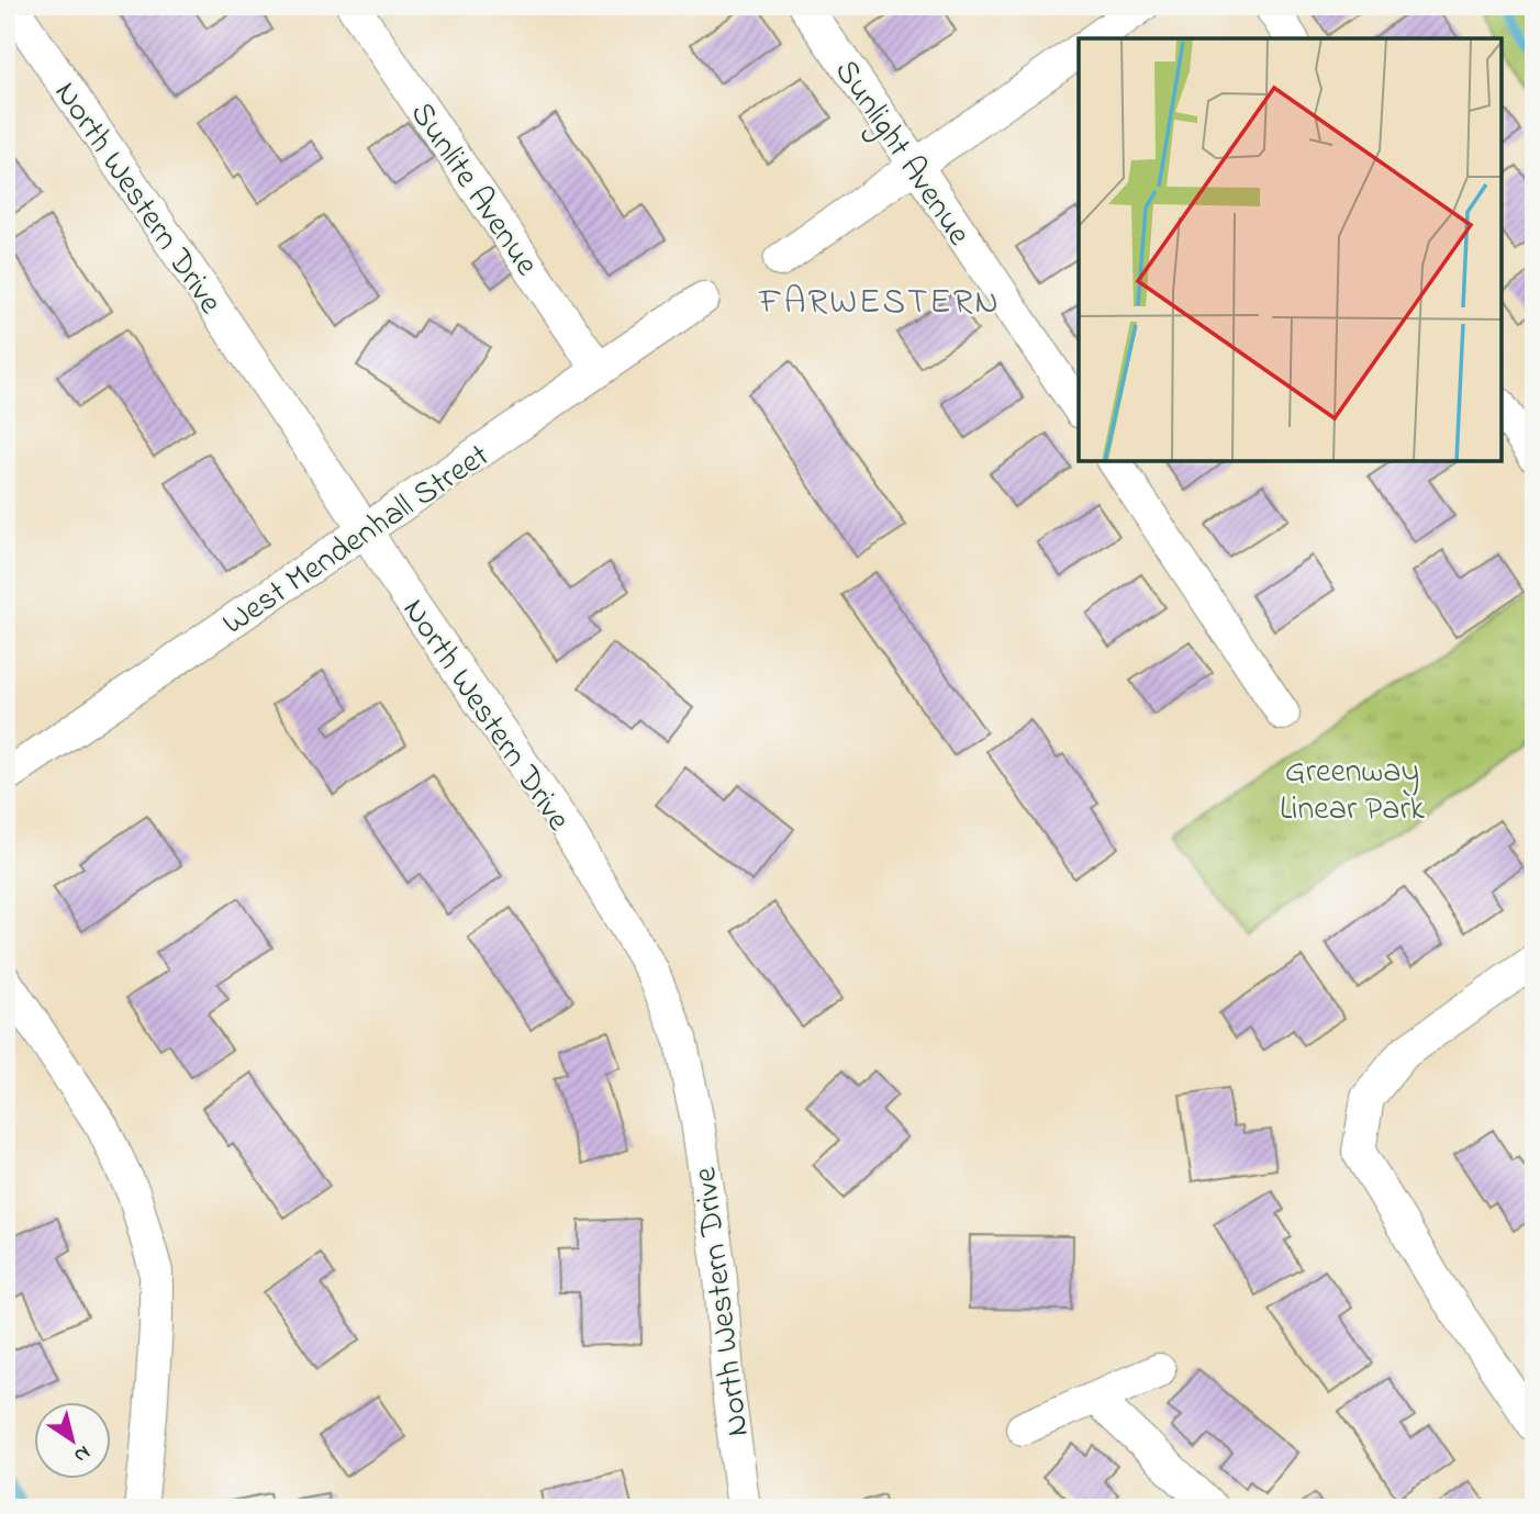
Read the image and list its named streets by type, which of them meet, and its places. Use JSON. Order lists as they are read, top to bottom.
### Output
{
  "streets": {
    "street": [
      "Sunlight Avenue",
      "Sunlite Avenue",
      "North Western Drive",
      "West Mendenhall Street"
    ]
  },
  "crossings": [
    ["Sunlite Avenue", "West Mendenhall Street"],
    ["North Western Drive", "West Mendenhall Street"]
  ],
  "districts": ["FARWESTERN"],
  "parks": ["Greenway Linear Park"],
  "north": "bottom right"
}
